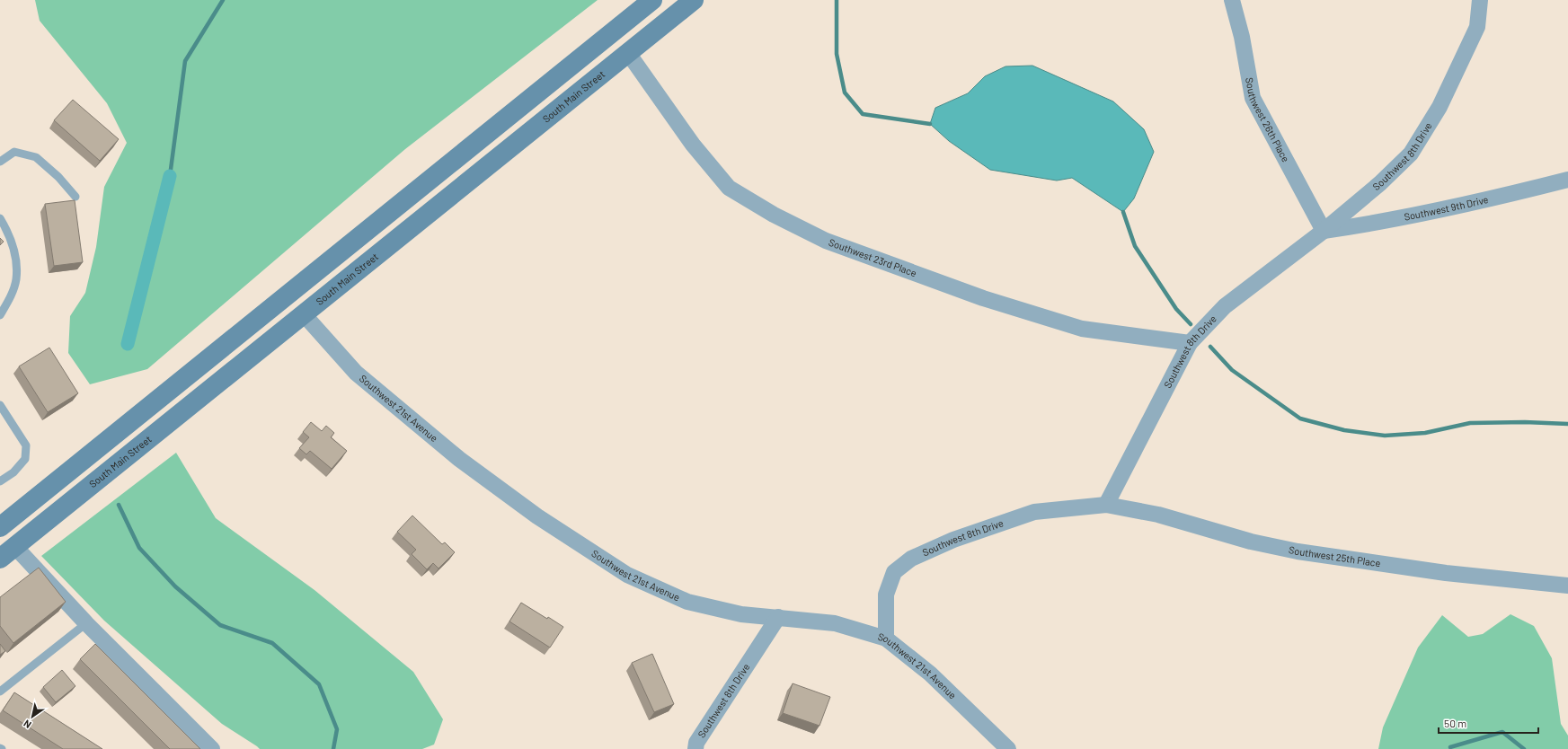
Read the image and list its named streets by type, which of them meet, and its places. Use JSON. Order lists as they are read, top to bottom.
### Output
{
  "streets": {
    "main road": ["South Main Street"],
    "street": [
      "Southwest 26th Place",
      "Southwest 8th Drive",
      "Southwest 9th Drive",
      "Southwest 23rd Place",
      "Southwest 21st Avenue",
      "Southwest 25th Place"
    ]
  },
  "crossings": [
    ["South Main Street", "Southwest 23rd Place"],
    ["South Main Street", "Southwest 21st Avenue"],
    ["Southwest 26th Place", "Southwest 8th Drive"],
    ["Southwest 26th Place", "Southwest 9th Drive"],
    ["Southwest 8th Drive", "Southwest 9th Drive"],
    ["Southwest 8th Drive", "Southwest 23rd Place"],
    ["Southwest 8th Drive", "Southwest 21st Avenue"],
    ["Southwest 8th Drive", "Southwest 25th Place"]
  ],
  "scale_bar": "50 m",
  "north": "bottom left"
}
